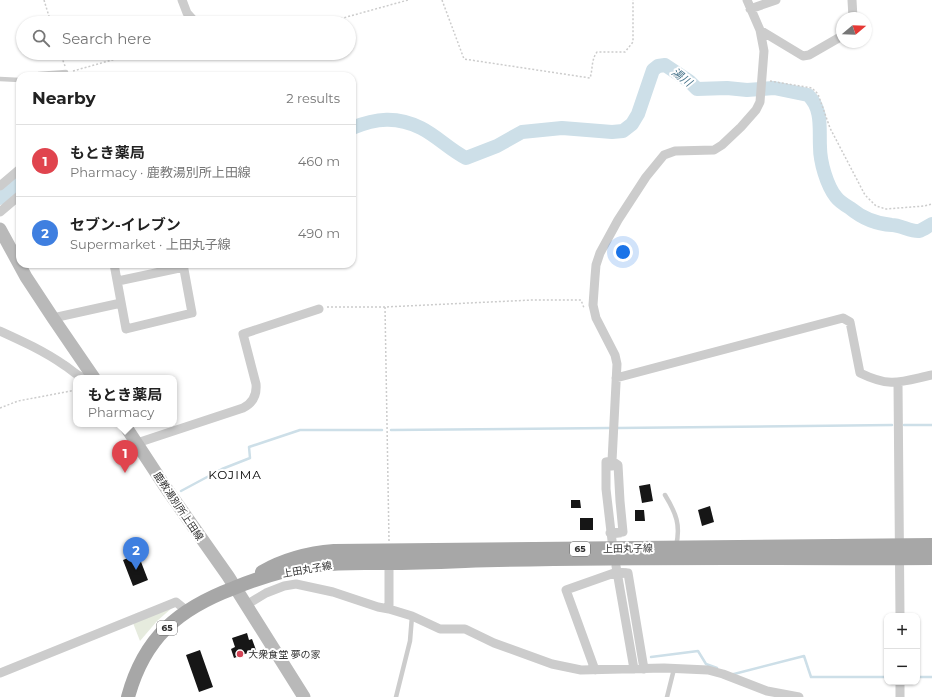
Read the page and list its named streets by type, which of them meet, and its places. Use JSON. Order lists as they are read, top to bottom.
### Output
{
  "streets": {
    "main road": ["鹿教湯別所上田線", "上田丸子線", "65"]
  },
  "crossings": [
    ["鹿教湯別所上田線", "上田丸子線"]
  ],
  "districts": ["KOJIMA"],
  "water": ["湯川"],
  "places": ["大衆食堂 夢の家"],
  "north": "right",
  "page": {
    "search": "Search here",
    "heading": ["Nearby", "2 results"],
    "list": [
      {
        "mark": "1",
        "name": "もとき薬局",
        "note": "Pharmacy · 鹿教湯別所上田線",
        "value": "460 m"
      },
      {
        "mark": "2",
        "name": "セブン-イレブン",
        "note": "Supermarket · 上田丸子線",
        "value": "490 m"
      }
    ],
    "popup": ["もとき薬局", "Pharmacy"],
    "pins": ["1", "2"],
    "map_buttons": ["+", "−"]
  }
}
